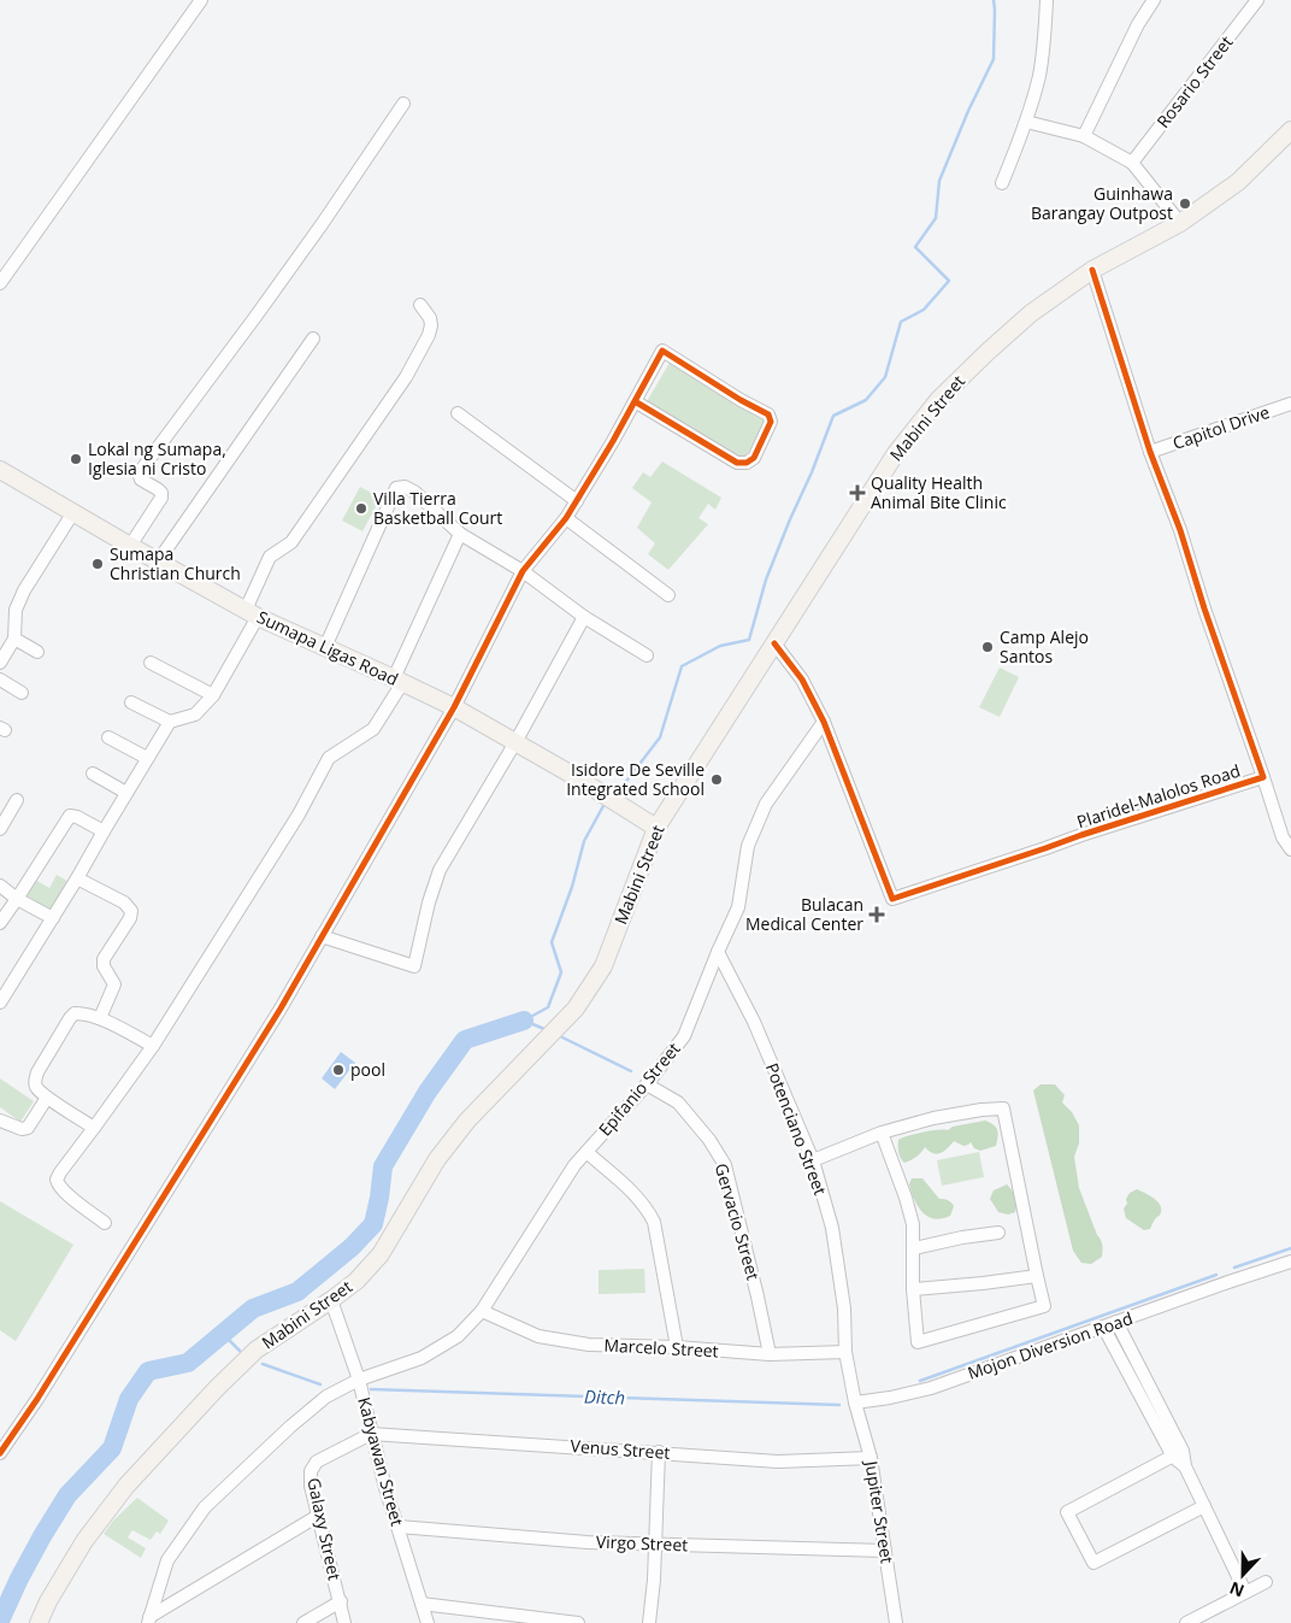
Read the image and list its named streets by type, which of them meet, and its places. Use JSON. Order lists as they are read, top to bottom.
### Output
{
  "streets": {
    "main road": ["Mabini Street", "Sumapa Ligas Road"],
    "street": [
      "Rosario Street",
      "Capitol Drive",
      "Plaridel-Malolos Road",
      "Epifanio Street",
      "Potenciano Street",
      "Gervacio Street",
      "Mojon Diversion Road",
      "Marcelo Street",
      "Venus Street",
      "Kabyawan Street",
      "Jupiter Street",
      "Galaxy Street",
      "Virgo Street"
    ]
  },
  "crossings": [
    ["Mabini Street", "Sumapa Ligas Road"],
    ["Mabini Street", "Plaridel-Malolos Road"],
    ["Mabini Street", "Kabyawan Street"],
    ["Capitol Drive", "Plaridel-Malolos Road"],
    ["Plaridel-Malolos Road", "Epifanio Street"],
    ["Epifanio Street", "Potenciano Street"],
    ["Epifanio Street", "Gervacio Street"],
    ["Epifanio Street", "Marcelo Street"],
    ["Epifanio Street", "Kabyawan Street"],
    ["Potenciano Street", "Marcelo Street"],
    ["Gervacio Street", "Marcelo Street"],
    ["Mojon Diversion Road", "Jupiter Street"],
    ["Venus Street", "Kabyawan Street"],
    ["Venus Street", "Jupiter Street"],
    ["Venus Street", "Galaxy Street"],
    ["Kabyawan Street", "Galaxy Street"],
    ["Kabyawan Street", "Virgo Street"],
    ["Jupiter Street", "Virgo Street"]
  ],
  "water": ["Ditch"],
  "places": {
    "other": [
      "Guinhawa Barangay Outpost",
      "Lokal ng Sumapa, Iglesia ni Cristo",
      "Villa Tierra Basketball Court",
      "Sumapa Christian Church",
      "Camp Alejo Santos",
      "Isidore De Seville Integrated School",
      "pool"
    ],
    "health": ["Quality Health Animal Bite Clinic", "Bulacan Medical Center"]
  },
  "north": "bottom"
}
